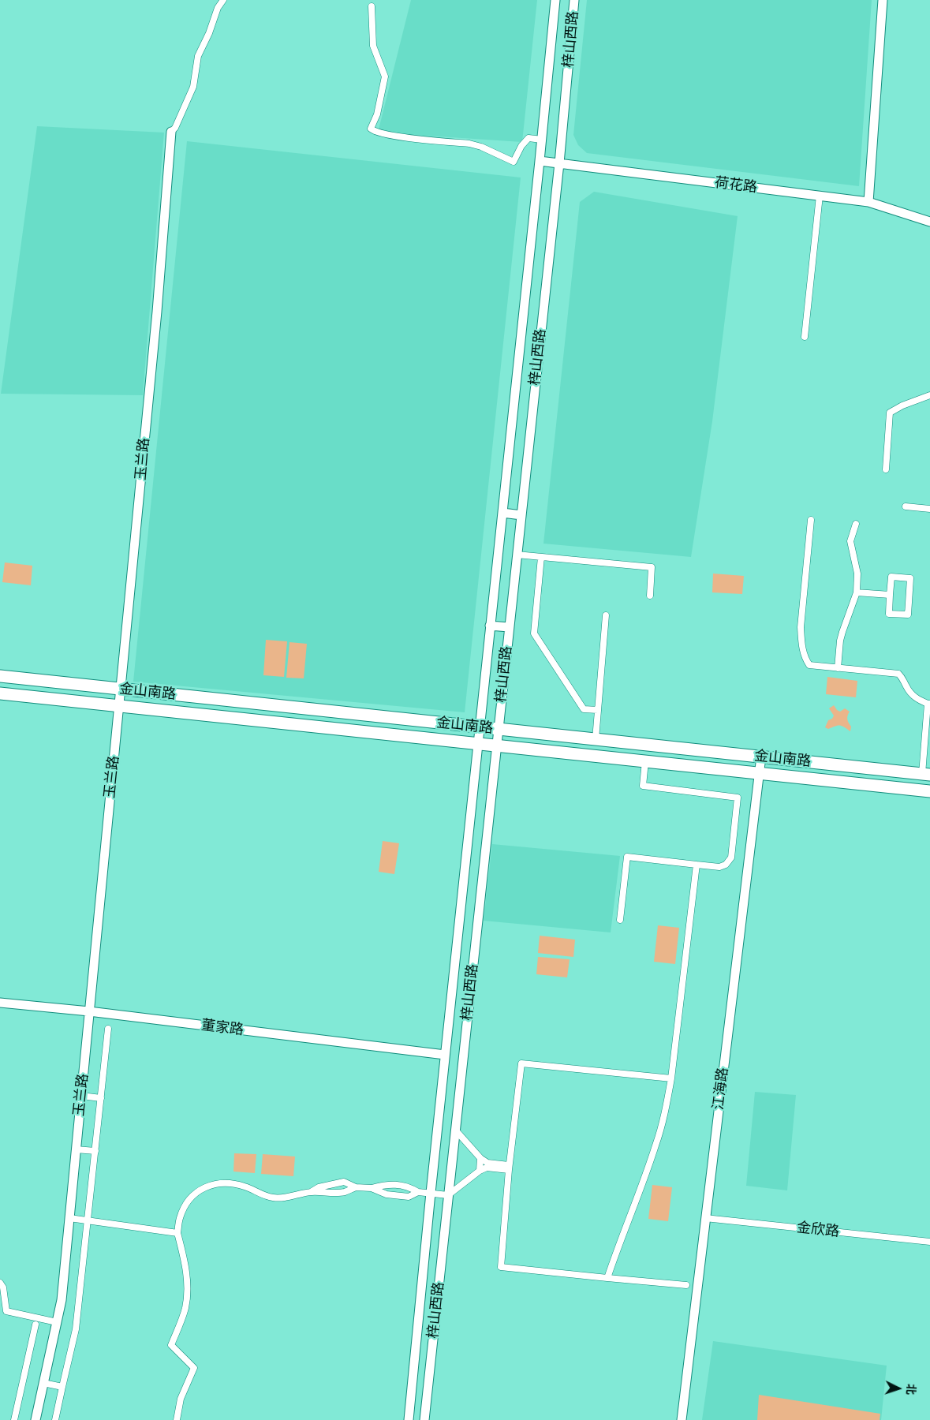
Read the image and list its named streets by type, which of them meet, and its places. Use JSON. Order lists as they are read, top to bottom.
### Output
{
  "streets": {
    "highway": ["金山南路"],
    "street": [
      "梓山西路",
      "荷花路",
      "玉兰路",
      "董家路",
      "江海路",
      "金欣路"
    ]
  },
  "crossings": [
    ["梓山西路", "荷花路"],
    ["梓山西路", "金山南路"],
    ["梓山西路", "董家路"],
    ["玉兰路", "金山南路"],
    ["玉兰路", "董家路"],
    ["金山南路", "江海路"],
    ["江海路", "金欣路"]
  ],
  "north": "right"
}
